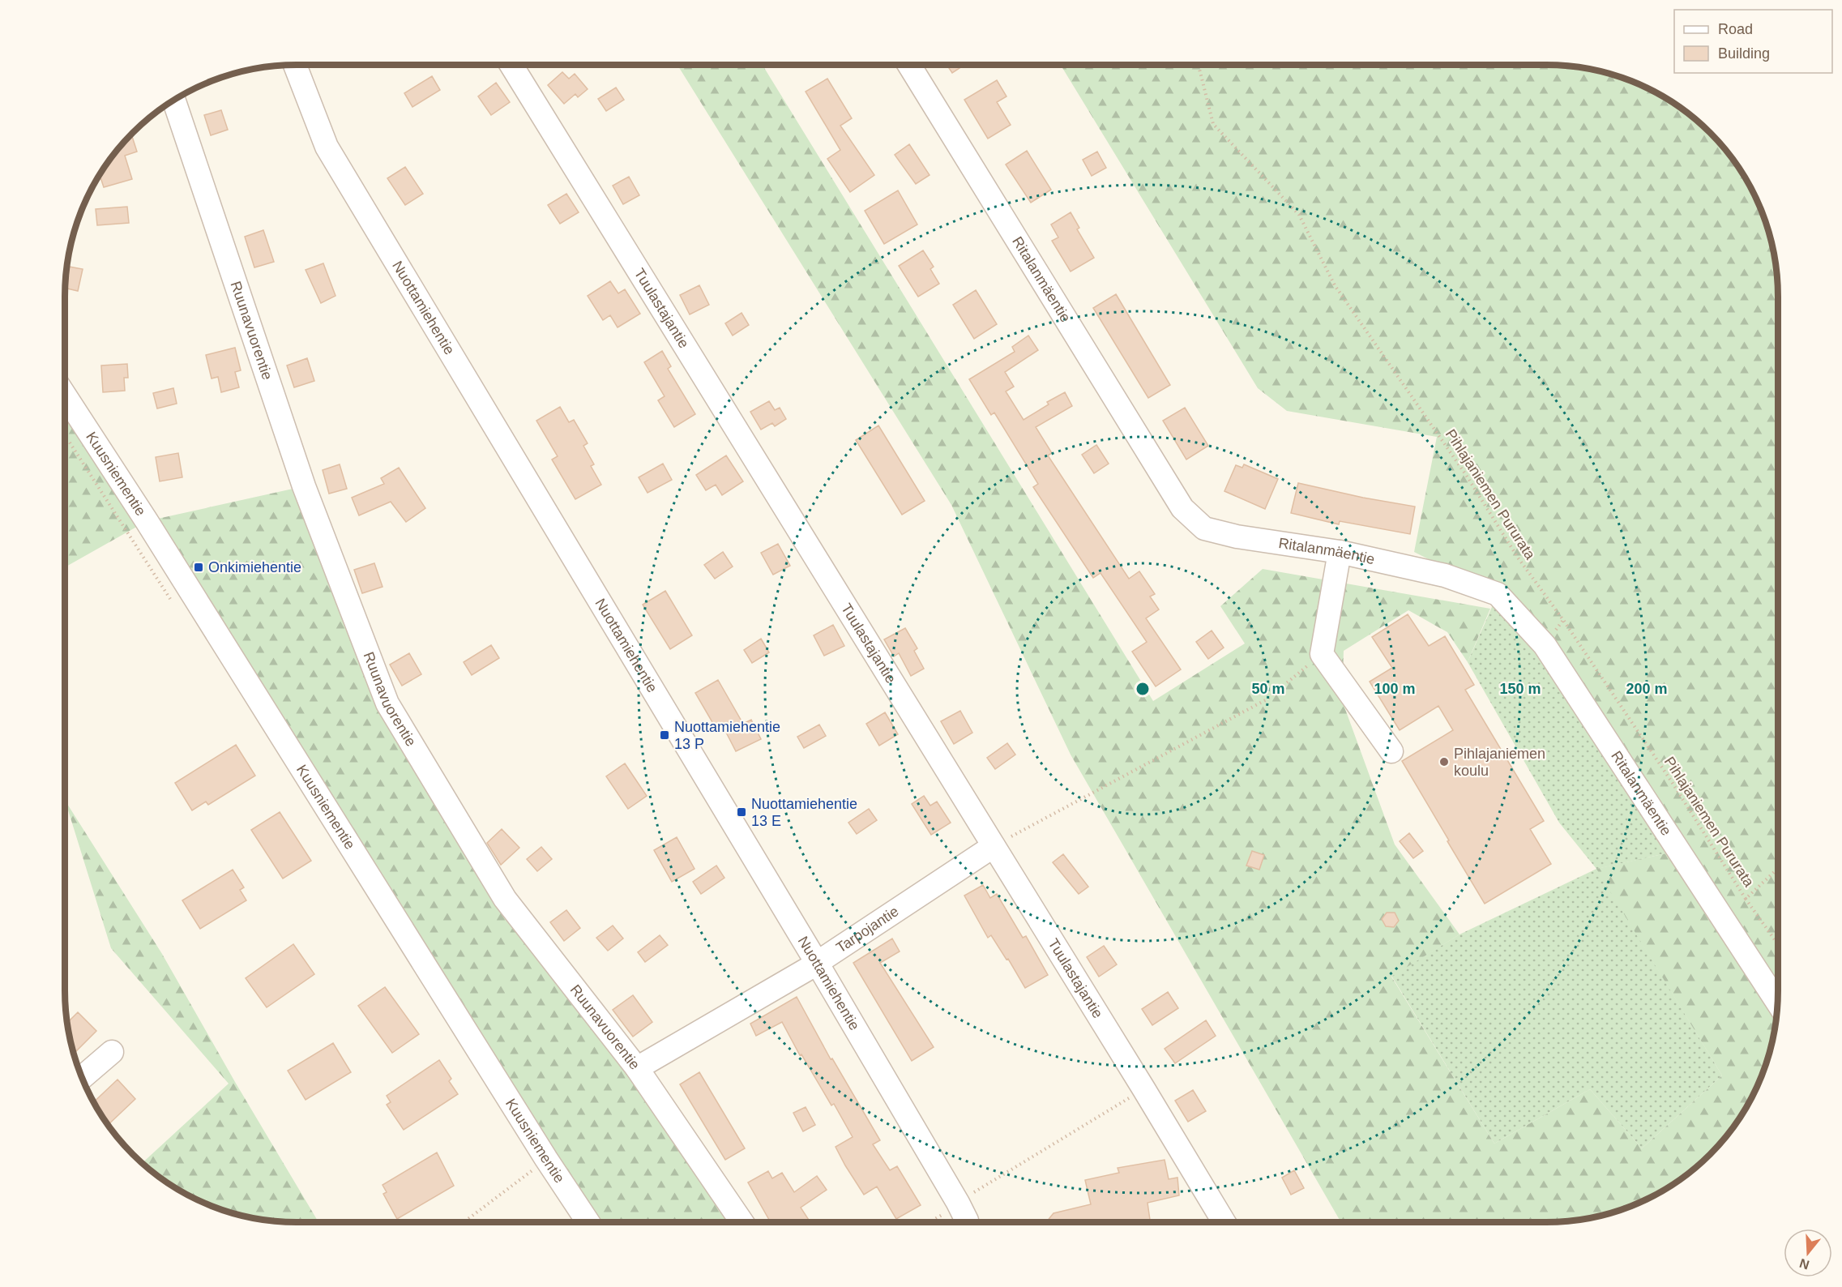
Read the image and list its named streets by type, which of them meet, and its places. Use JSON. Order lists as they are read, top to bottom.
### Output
{
  "streets": {
    "street": [
      "Ritalanmäentie",
      "Nuottamiehentie",
      "Tuulastajantie",
      "Ruunavuorentie",
      "Kuusniementie",
      "Tarpojantie"
    ],
    "path": ["Pihlajaniemen Pururata"]
  },
  "crossings": [
    ["Nuottamiehentie", "Tarpojantie"],
    ["Tuulastajantie", "Tarpojantie"],
    ["Ruunavuorentie", "Tarpojantie"]
  ],
  "places": {
    "transit": ["Onkimiehentie", "Nuottamiehentie 13 P", "Nuottamiehentie 13 E"],
    "other": ["Pihlajaniemen koulu"]
  },
  "legend": ["Road", "Building"],
  "north": "bottom",
  "rings": [
    "50 m",
    "100 m",
    "150 m",
    "200 m"
  ]
}
